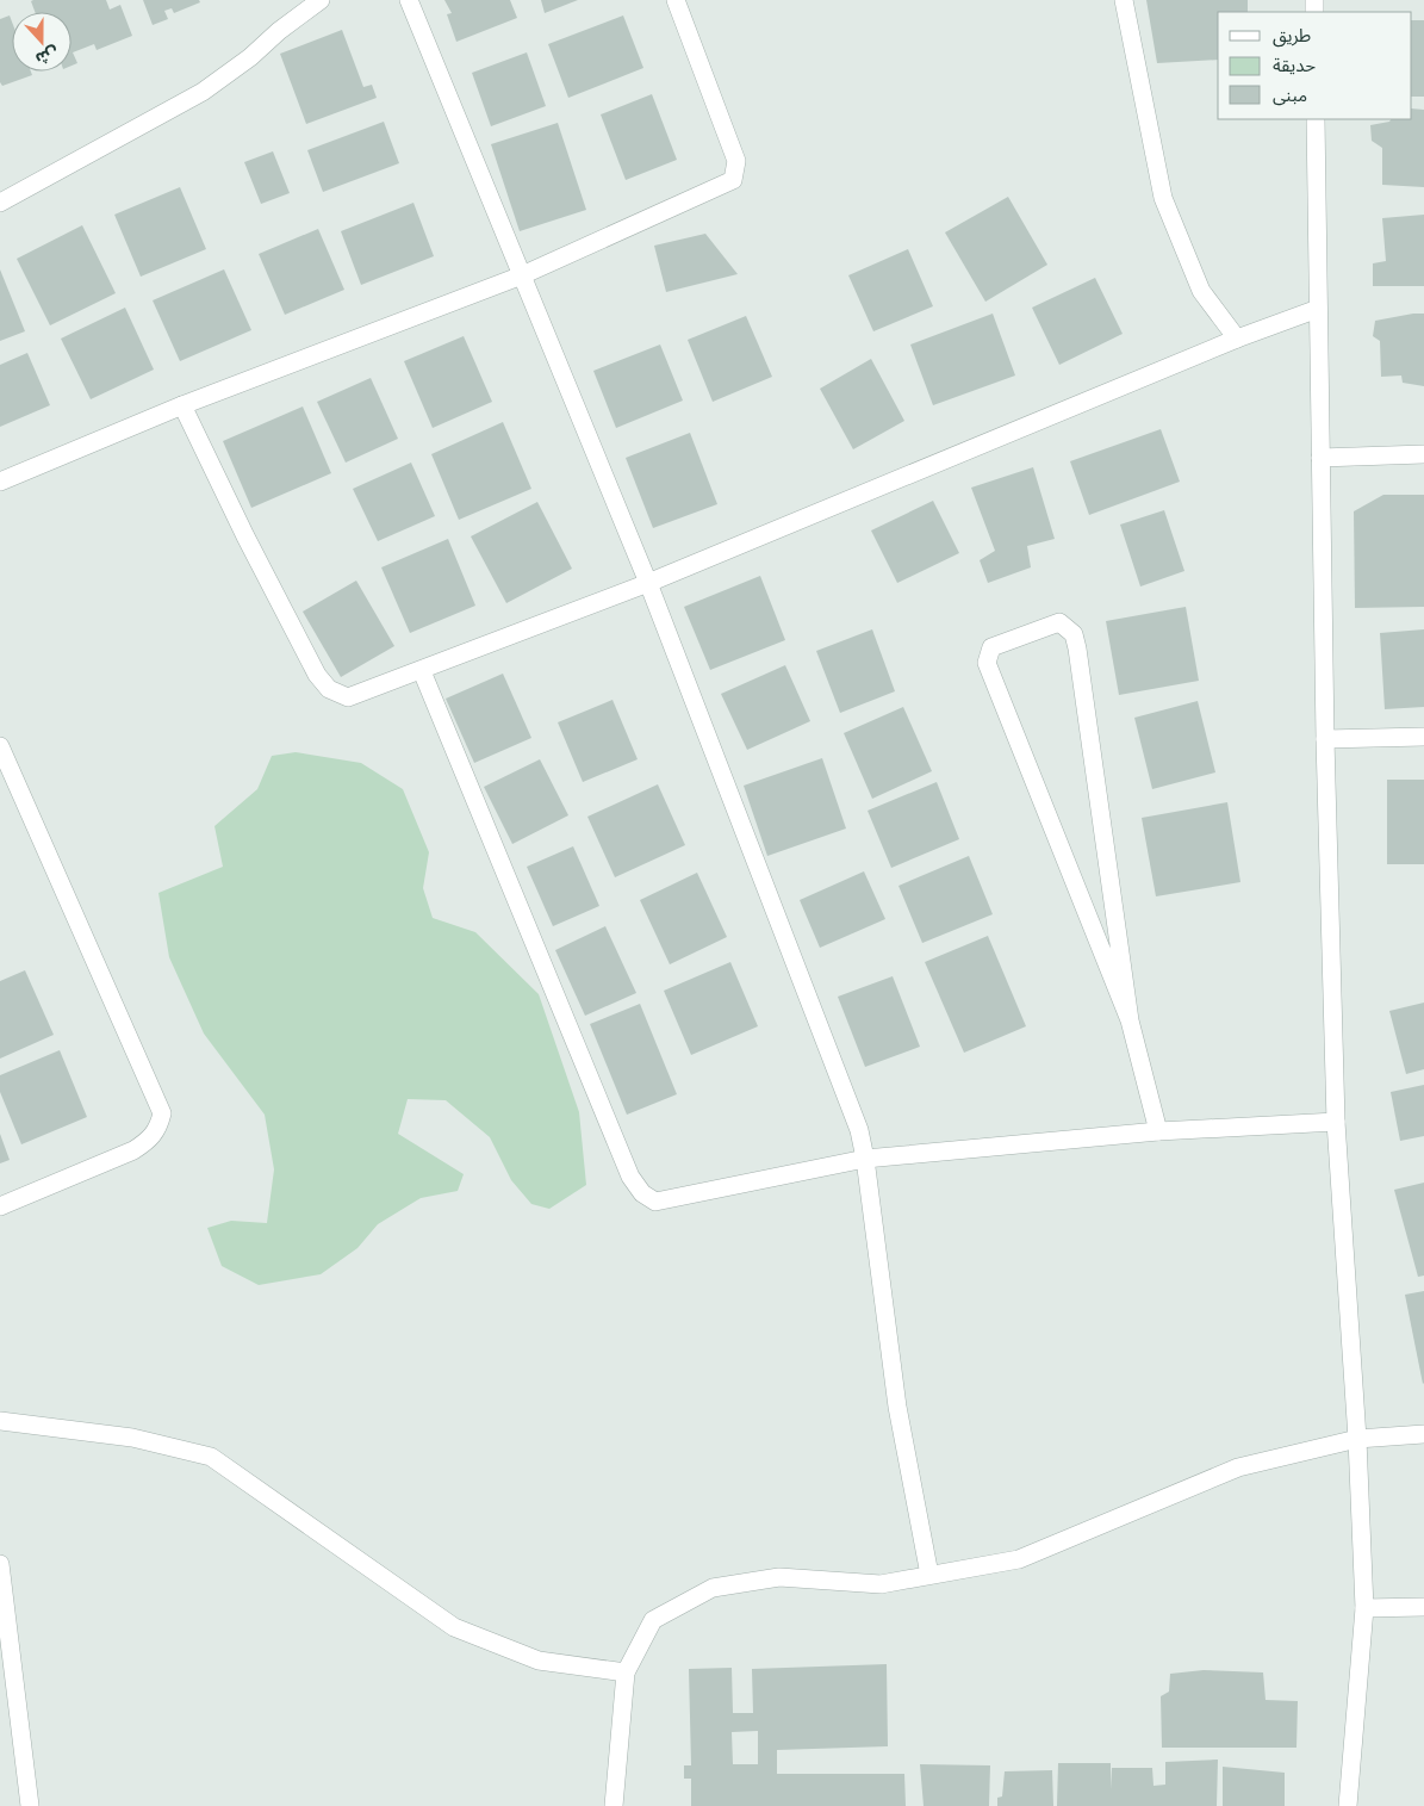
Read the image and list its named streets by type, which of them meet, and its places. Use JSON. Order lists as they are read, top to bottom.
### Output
{
  "legend": ["طريق", "حديقة", "مبنى"],
  "north": "bottom"
}
